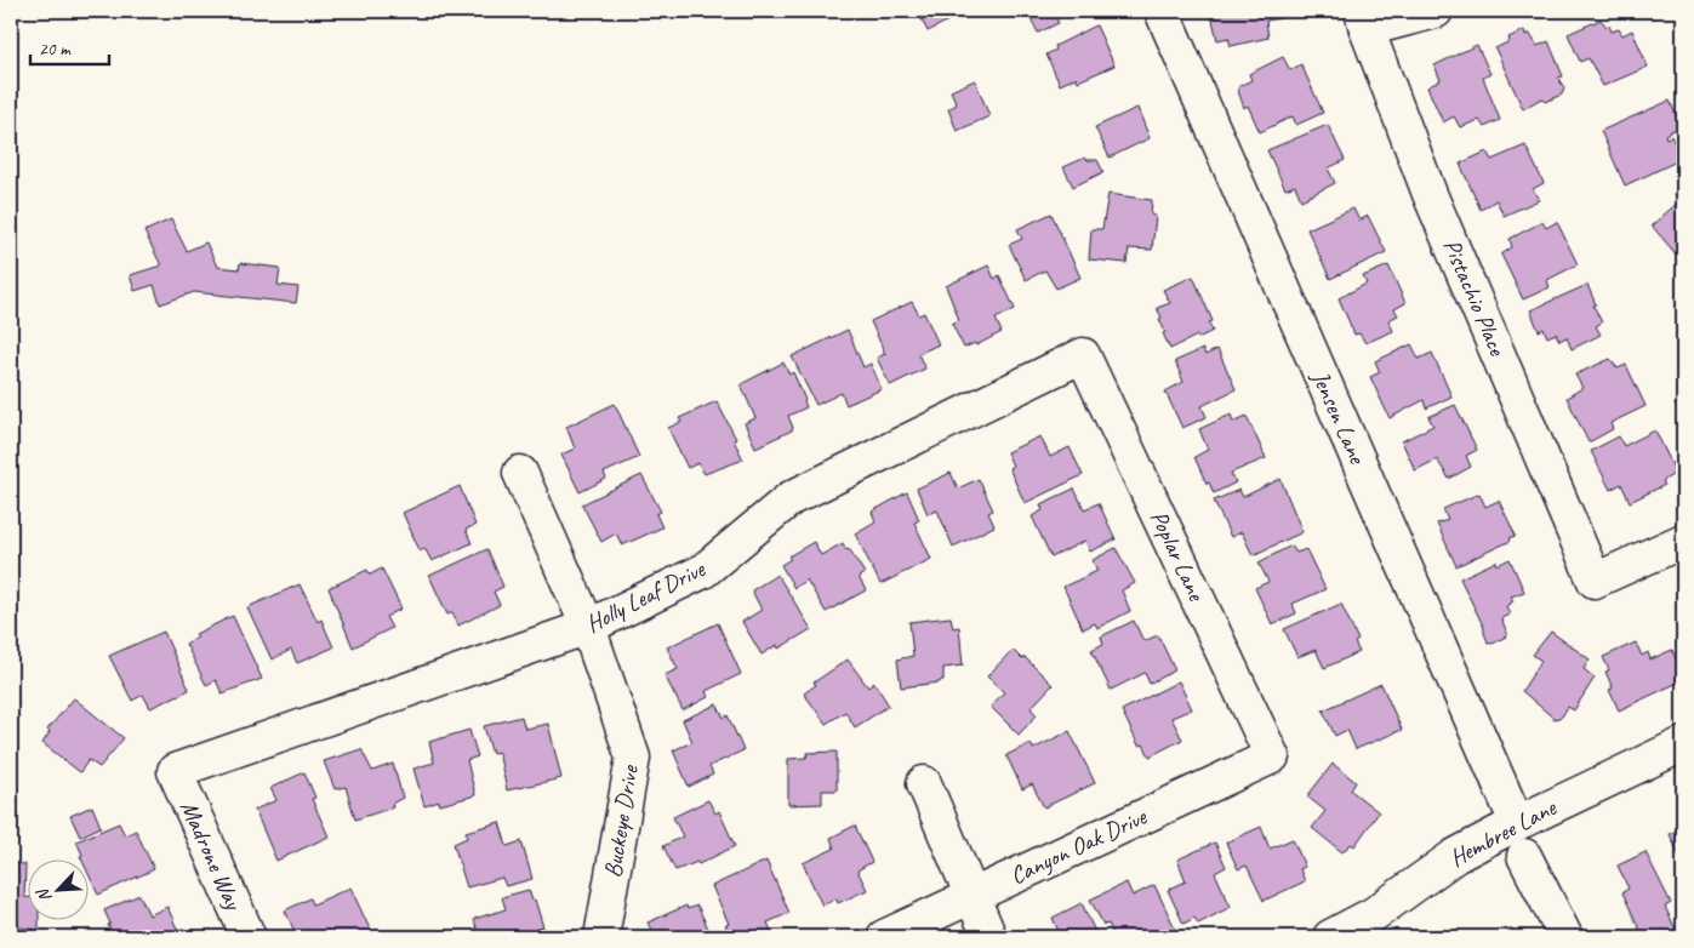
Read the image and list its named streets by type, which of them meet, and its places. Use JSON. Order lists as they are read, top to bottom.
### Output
{
  "streets": {
    "street": [
      "Pistachio Place",
      "Jensen Lane",
      "Poplar Lane",
      "Holly Leaf Drive",
      "Buckeye Drive",
      "Hembree Lane",
      "Canyon Oak Drive",
      "Madrone Way"
    ]
  },
  "crossings": [
    ["Jensen Lane", "Hembree Lane"],
    ["Poplar Lane", "Holly Leaf Drive"],
    ["Poplar Lane", "Canyon Oak Drive"],
    ["Holly Leaf Drive", "Buckeye Drive"],
    ["Holly Leaf Drive", "Madrone Way"]
  ],
  "scale_bar": "20 m",
  "north": "bottom left"
}
